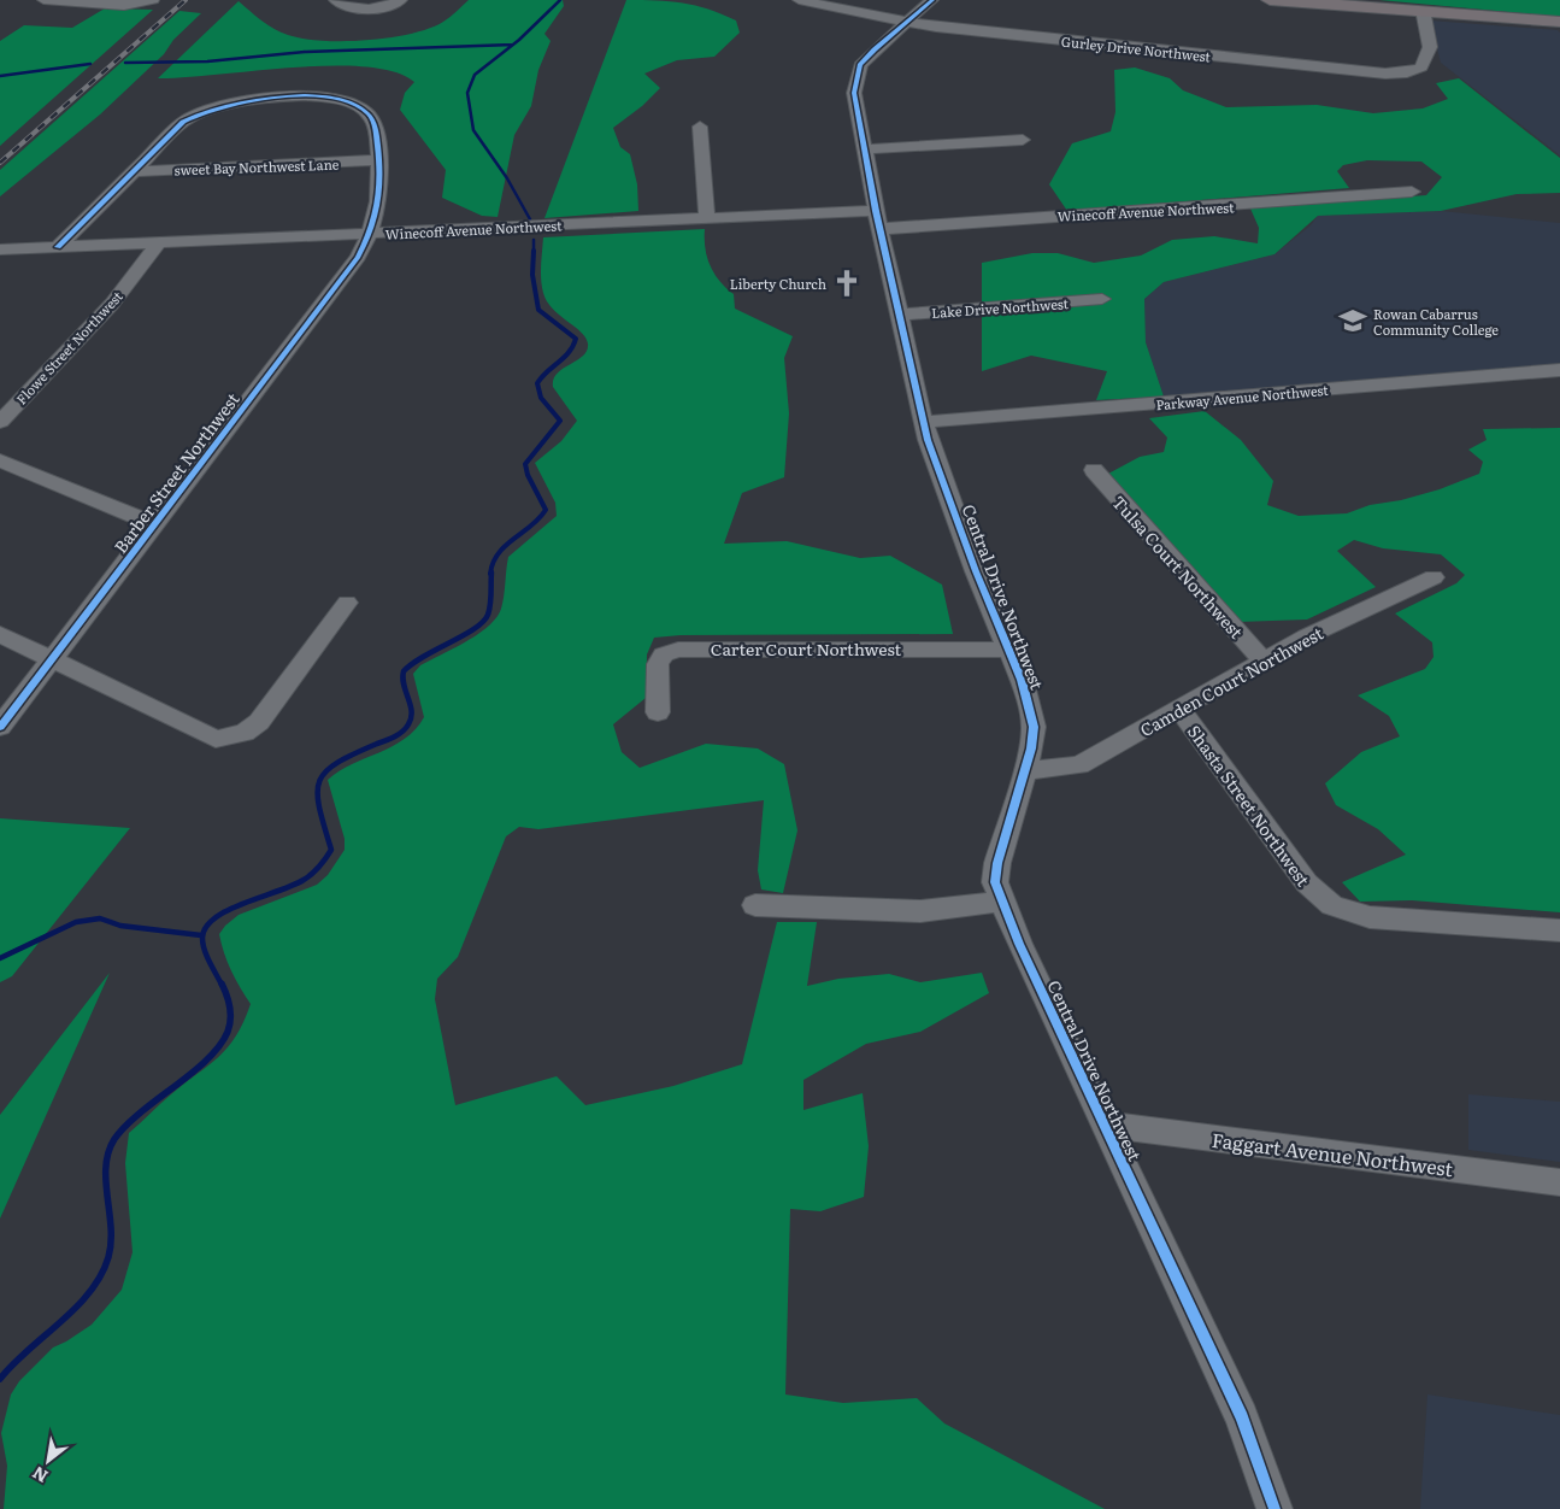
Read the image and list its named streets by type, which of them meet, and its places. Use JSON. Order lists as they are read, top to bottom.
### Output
{
  "streets": {
    "street": [
      "Gurley Drive Northwest",
      "sweet Bay Northwest Lane",
      "Winecoff Avenue Northwest",
      "Lake Drive Northwest",
      "Flowe Street Northwest",
      "Parkway Avenue Northwest",
      "Barber Street Northwest",
      "Tulsa Court Northwest",
      "Central Drive Northwest",
      "Carter Court Northwest",
      "Camden Court Northwest",
      "Shasta Street Northwest",
      "Faggart Avenue Northwest"
    ]
  },
  "crossings": [
    ["Gurley Drive Northwest", "Central Drive Northwest"],
    ["Winecoff Avenue Northwest", "Flowe Street Northwest"],
    ["Winecoff Avenue Northwest", "Barber Street Northwest"],
    ["Winecoff Avenue Northwest", "Central Drive Northwest"],
    ["Lake Drive Northwest", "Central Drive Northwest"],
    ["Parkway Avenue Northwest", "Central Drive Northwest"],
    ["Tulsa Court Northwest", "Camden Court Northwest"],
    ["Central Drive Northwest", "Carter Court Northwest"],
    ["Central Drive Northwest", "Camden Court Northwest"],
    ["Central Drive Northwest", "Faggart Avenue Northwest"],
    ["Camden Court Northwest", "Shasta Street Northwest"]
  ],
  "places": {
    "church": ["Liberty Church"],
    "school or university": ["Rowan Cabarrus Community College"]
  },
  "north": "bottom left"
}
